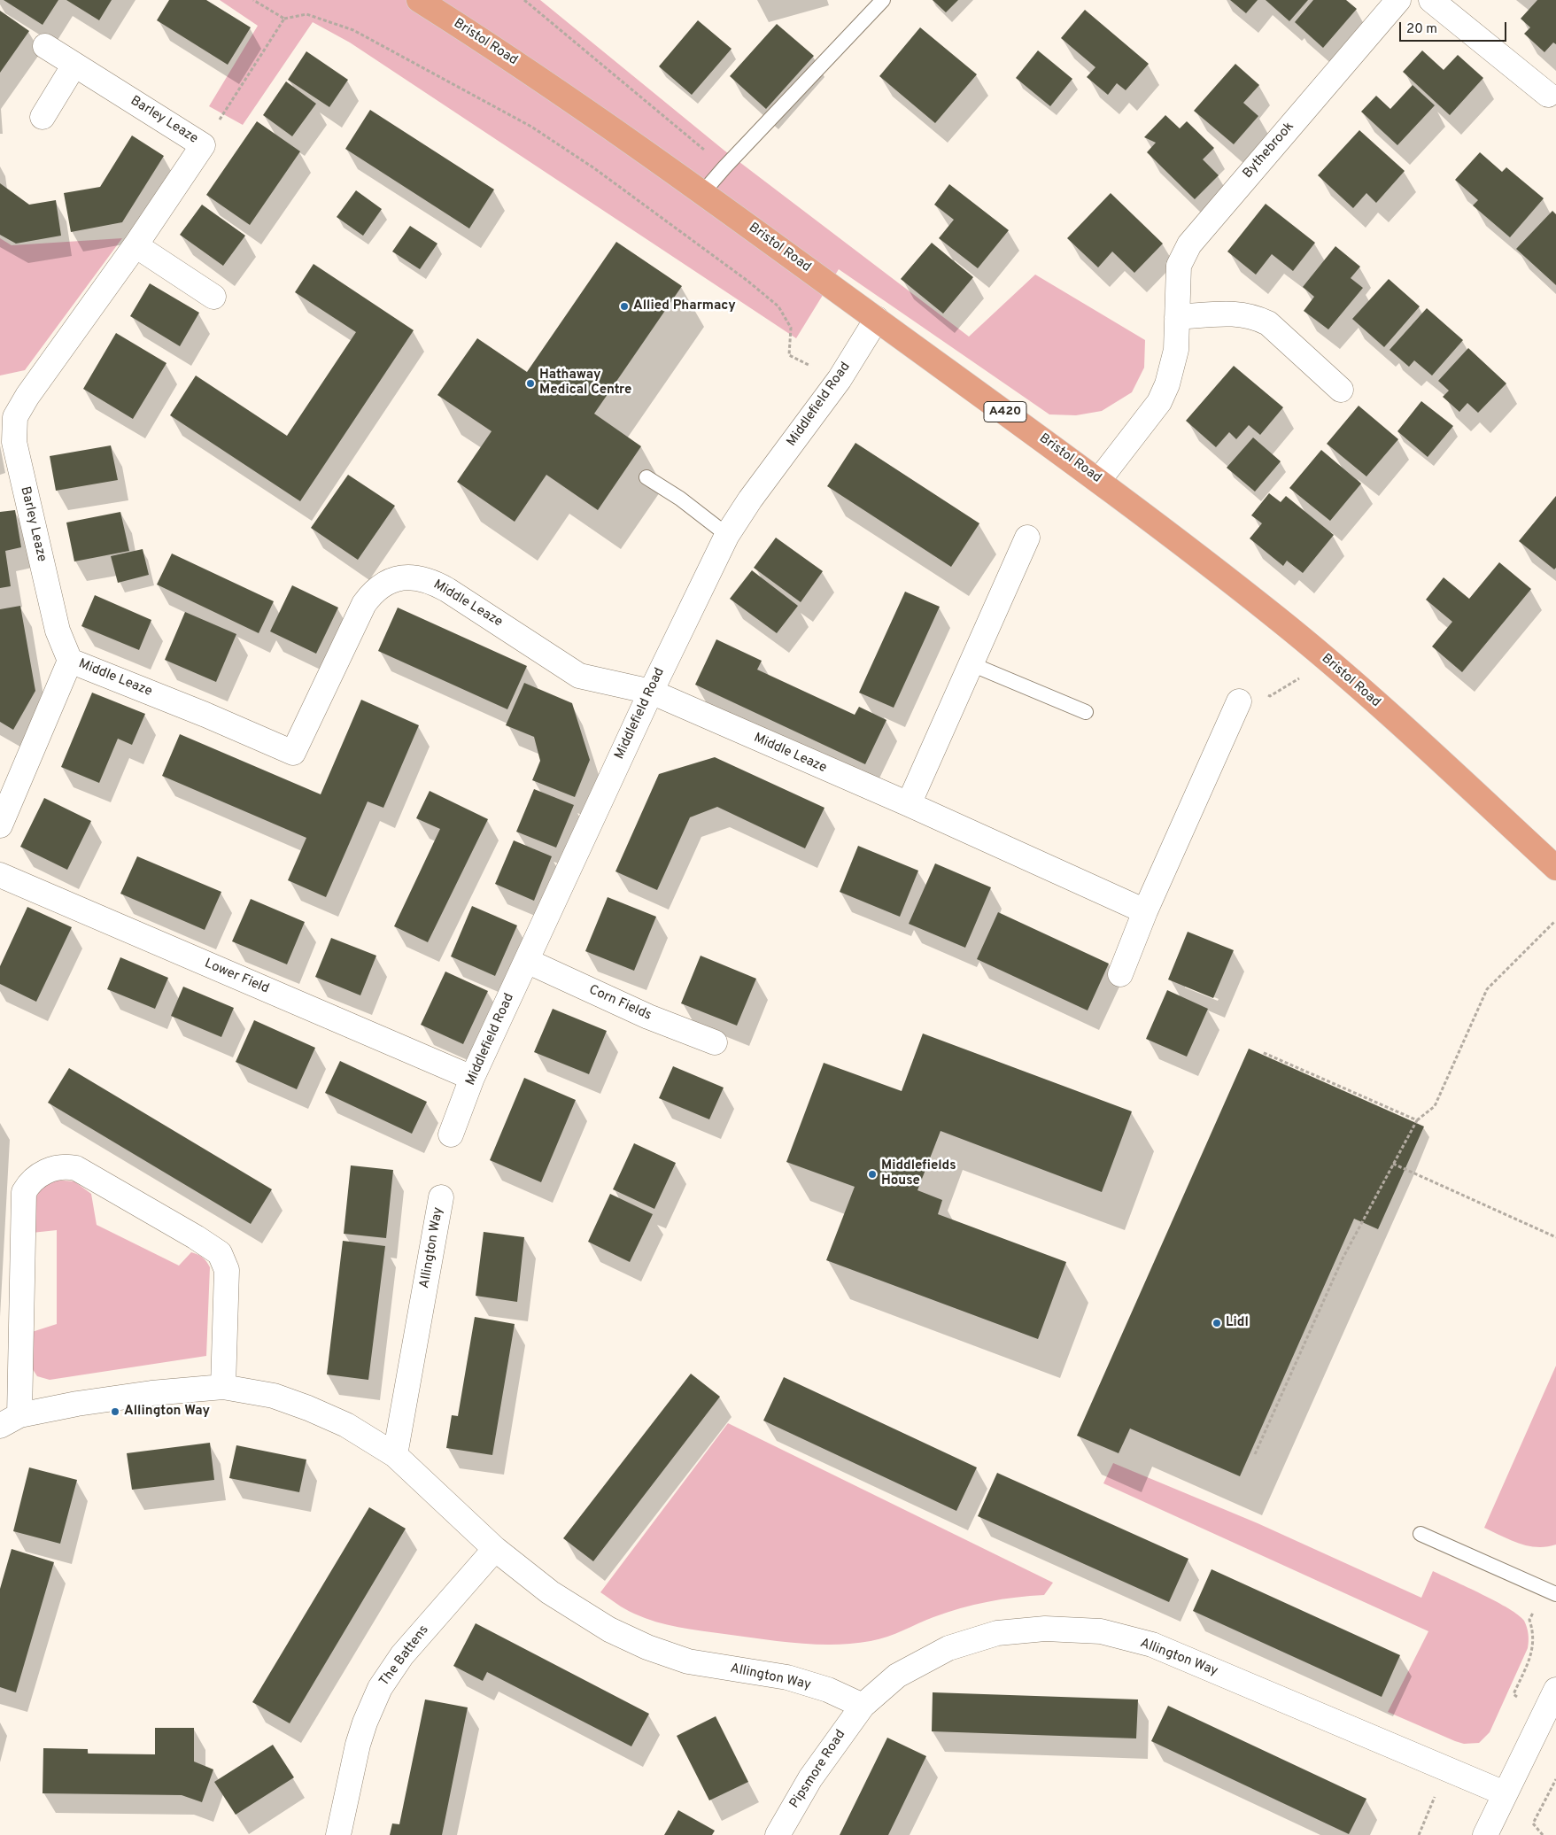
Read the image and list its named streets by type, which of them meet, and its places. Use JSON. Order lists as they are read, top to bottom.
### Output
{
  "streets": {
    "main road": ["Bristol Road", "A420"],
    "street": [
      "Barley Leaze",
      "Bythebrook",
      "Middlefield Road",
      "Middle Leaze",
      "Lower Field",
      "Corn Fields",
      "Allington Way",
      "The Battens",
      "Pipsmore Road"
    ]
  },
  "crossings": [
    ["Bristol Road", "Bythebrook"],
    ["Bristol Road", "Middlefield Road"],
    ["Barley Leaze", "Middle Leaze"],
    ["Middlefield Road", "Middle Leaze"],
    ["Middlefield Road", "Lower Field"],
    ["Middlefield Road", "Corn Fields"],
    ["Allington Way", "The Battens"],
    ["Allington Way", "Pipsmore Road"]
  ],
  "places": [
    "Allied Pharmacy",
    "Hathaway Medical Centre",
    "Middlefields House",
    "Lidl",
    "Allington Way"
  ],
  "scale_bar": "20 m"
}
